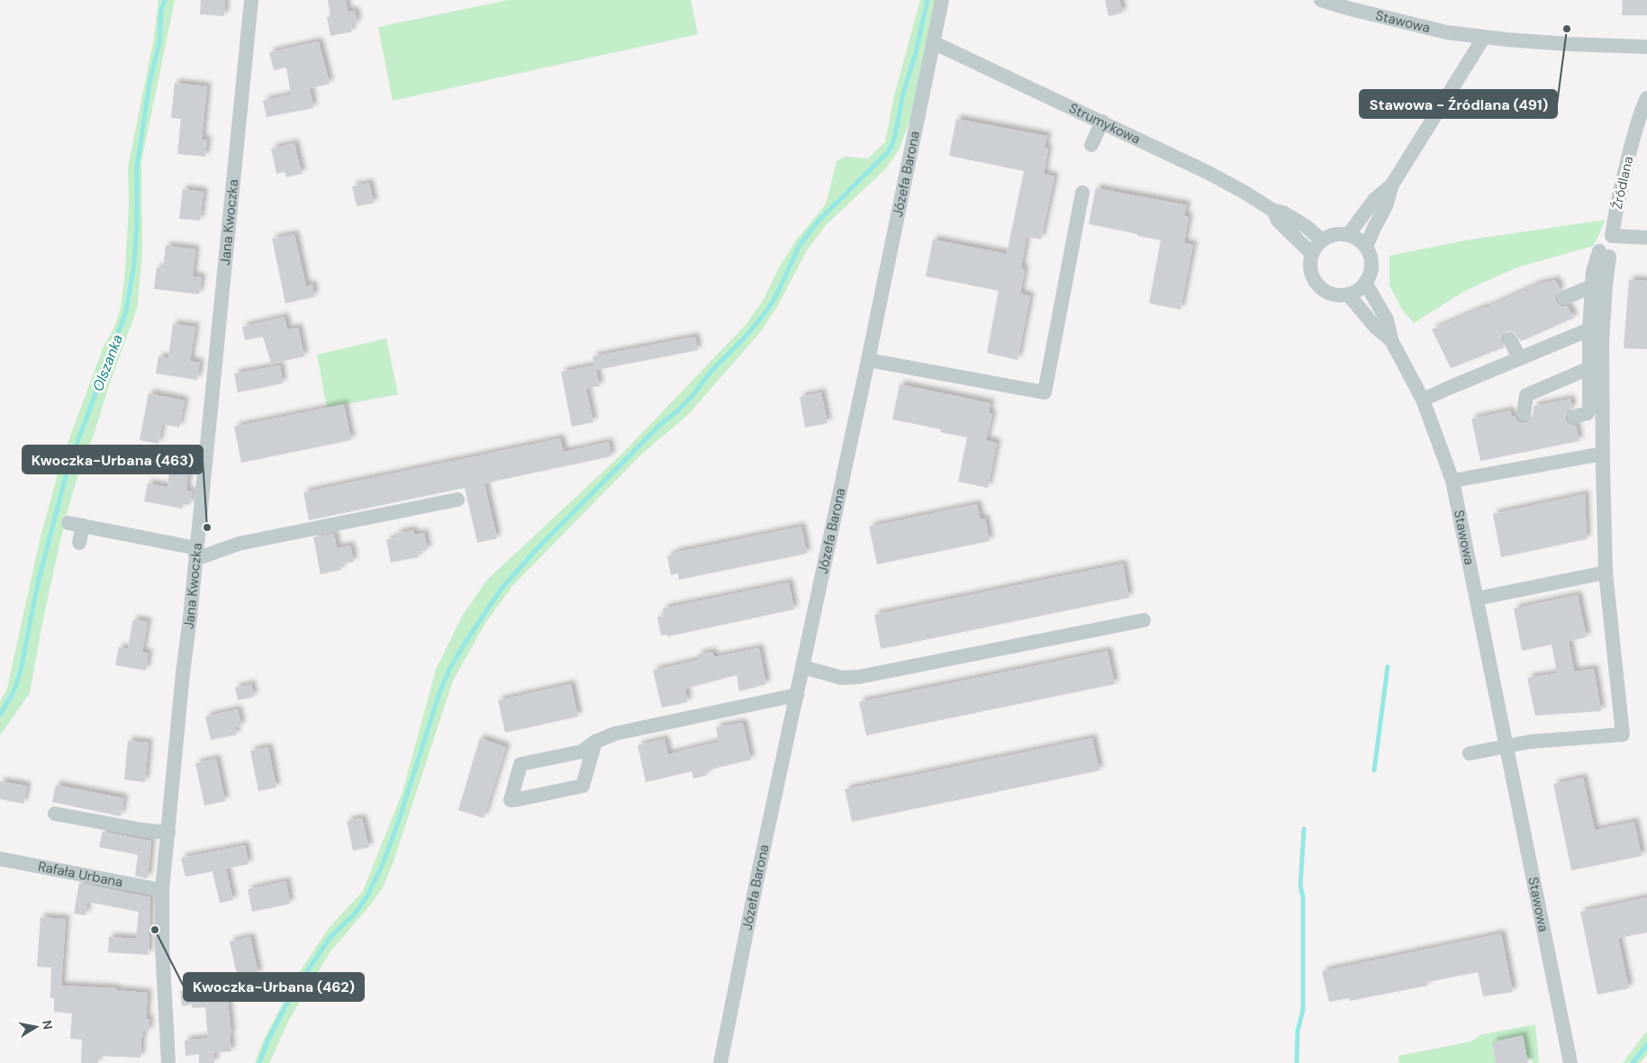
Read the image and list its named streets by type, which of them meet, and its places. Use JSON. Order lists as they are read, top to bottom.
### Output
{
  "streets": {
    "street": [
      "Stawowa",
      "Strumykowa",
      "Józefa Barona",
      "Źródlana",
      "Jana Kwoczka",
      "Rafała Urbana"
    ]
  },
  "crossings": [
    ["Stawowa", "Strumykowa"],
    ["Strumykowa", "Józefa Barona"],
    ["Jana Kwoczka", "Rafała Urbana"]
  ],
  "water": ["Olszanka"],
  "places": ["Stawowa - Źródlana (491)", "Kwoczka-Urbana (463)", "Kwoczka-Urbana (462)"],
  "north": "right"
}
